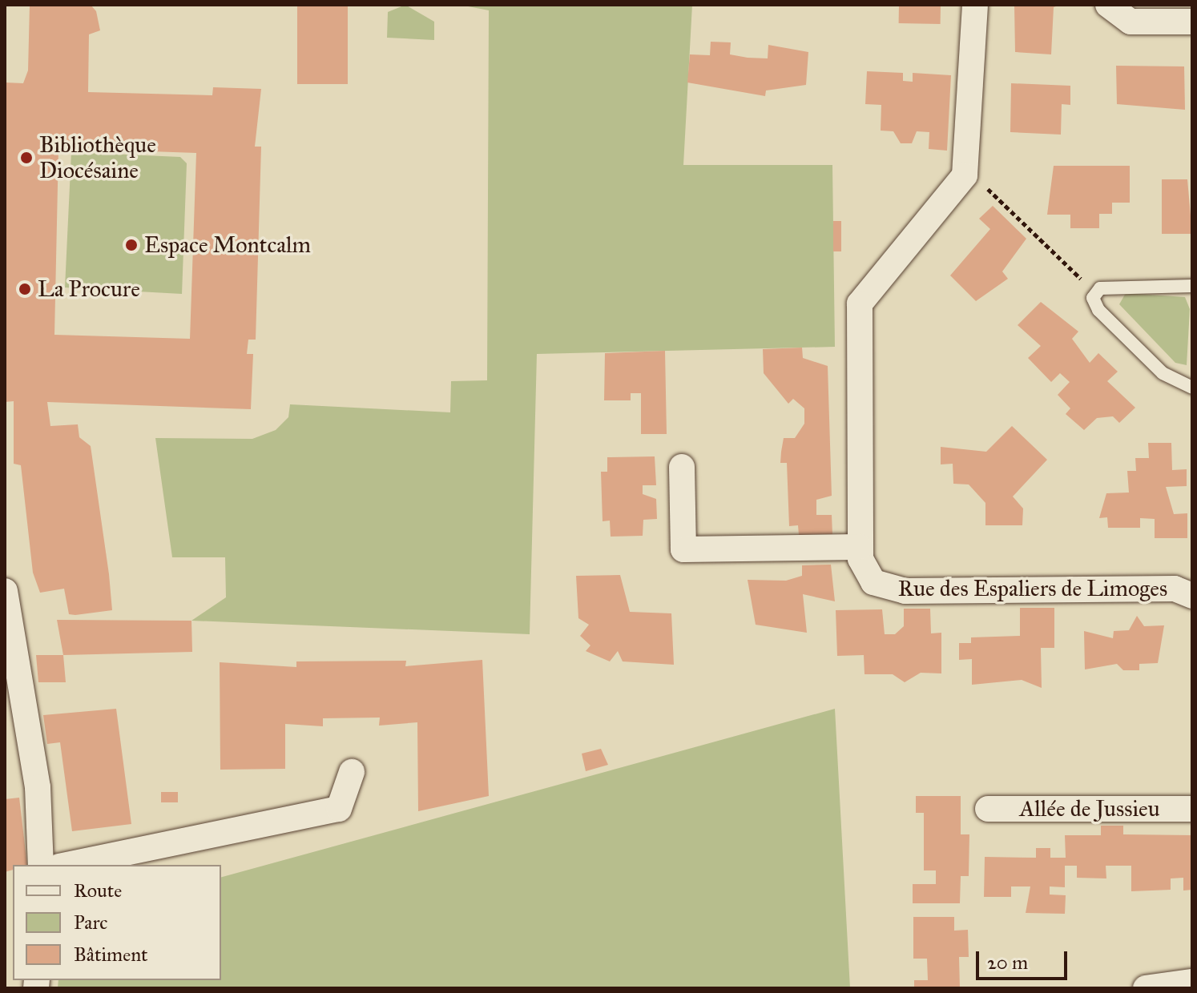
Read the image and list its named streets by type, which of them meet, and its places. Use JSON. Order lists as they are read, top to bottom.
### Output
{
  "streets": {
    "street": ["Rue des Espaliers de Limoges", "Allée de Jussieu"]
  },
  "places": ["Bibliothèque Diocésaine", "Espace Montcalm", "La Procure"],
  "legend": ["Route", "Parc", "Bâtiment"],
  "scale_bar": "20 m"
}
